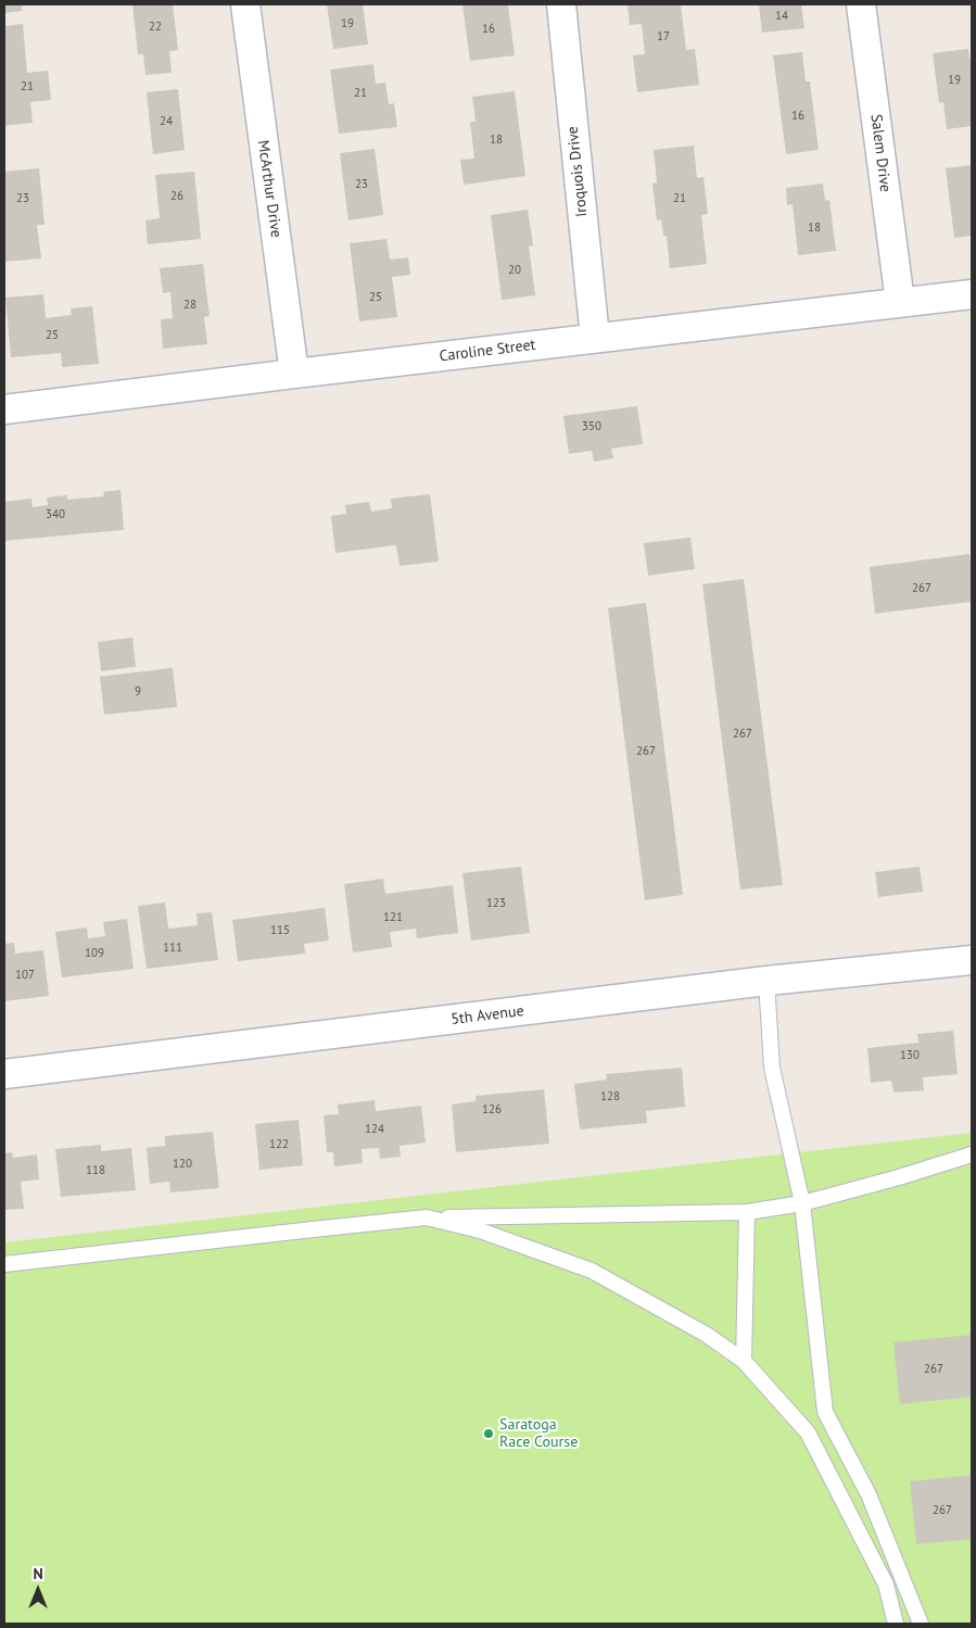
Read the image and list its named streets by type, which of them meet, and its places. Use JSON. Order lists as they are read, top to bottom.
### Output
{
  "streets": {
    "street": [
      "Salem Drive",
      "Iroquois Drive",
      "McArthur Drive",
      "Caroline Street",
      "5th Avenue"
    ]
  },
  "crossings": [
    ["Salem Drive", "Caroline Street"],
    ["Iroquois Drive", "Caroline Street"],
    ["McArthur Drive", "Caroline Street"]
  ],
  "places": ["Saratoga Race Course"],
  "house_numbers": [
    "14",
    "19",
    "22",
    "16",
    "17",
    "19",
    "21",
    "21",
    "16",
    "24",
    "18",
    "23",
    "26",
    "23",
    "21",
    "18",
    "20",
    "25",
    "28",
    "25",
    "350",
    "340",
    "267",
    "9",
    "267",
    "267",
    "123",
    "121",
    "115",
    "111",
    "109",
    "107",
    "130",
    "128",
    "126",
    "124",
    "122",
    "120",
    "118",
    "267",
    "267"
  ],
  "north": "top"
}
